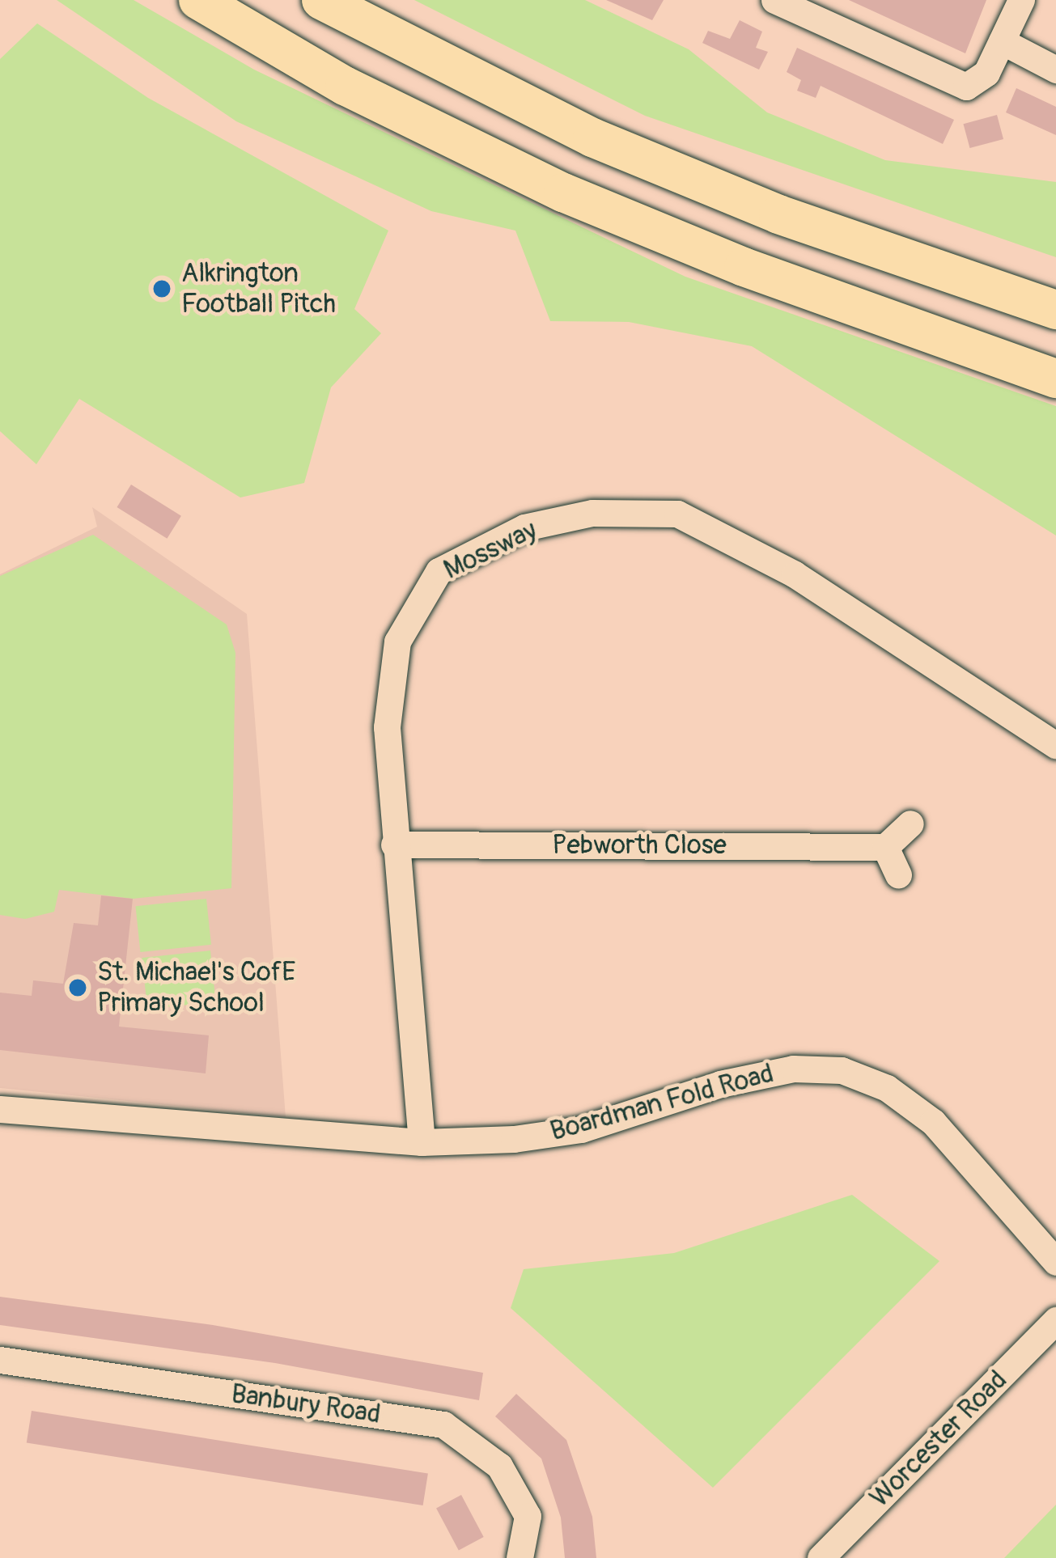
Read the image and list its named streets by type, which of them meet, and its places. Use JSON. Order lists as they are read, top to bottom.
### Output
{
  "streets": {
    "street": [
      "Mossway",
      "Pebworth Close",
      "Boardman Fold Road",
      "Banbury Road",
      "Worcester Road"
    ]
  },
  "crossings": [
    ["Mossway", "Pebworth Close"],
    ["Mossway", "Boardman Fold Road"]
  ],
  "places": ["Alkrington Football Pitch", "St. Michael's CofE Primary School"]
}
